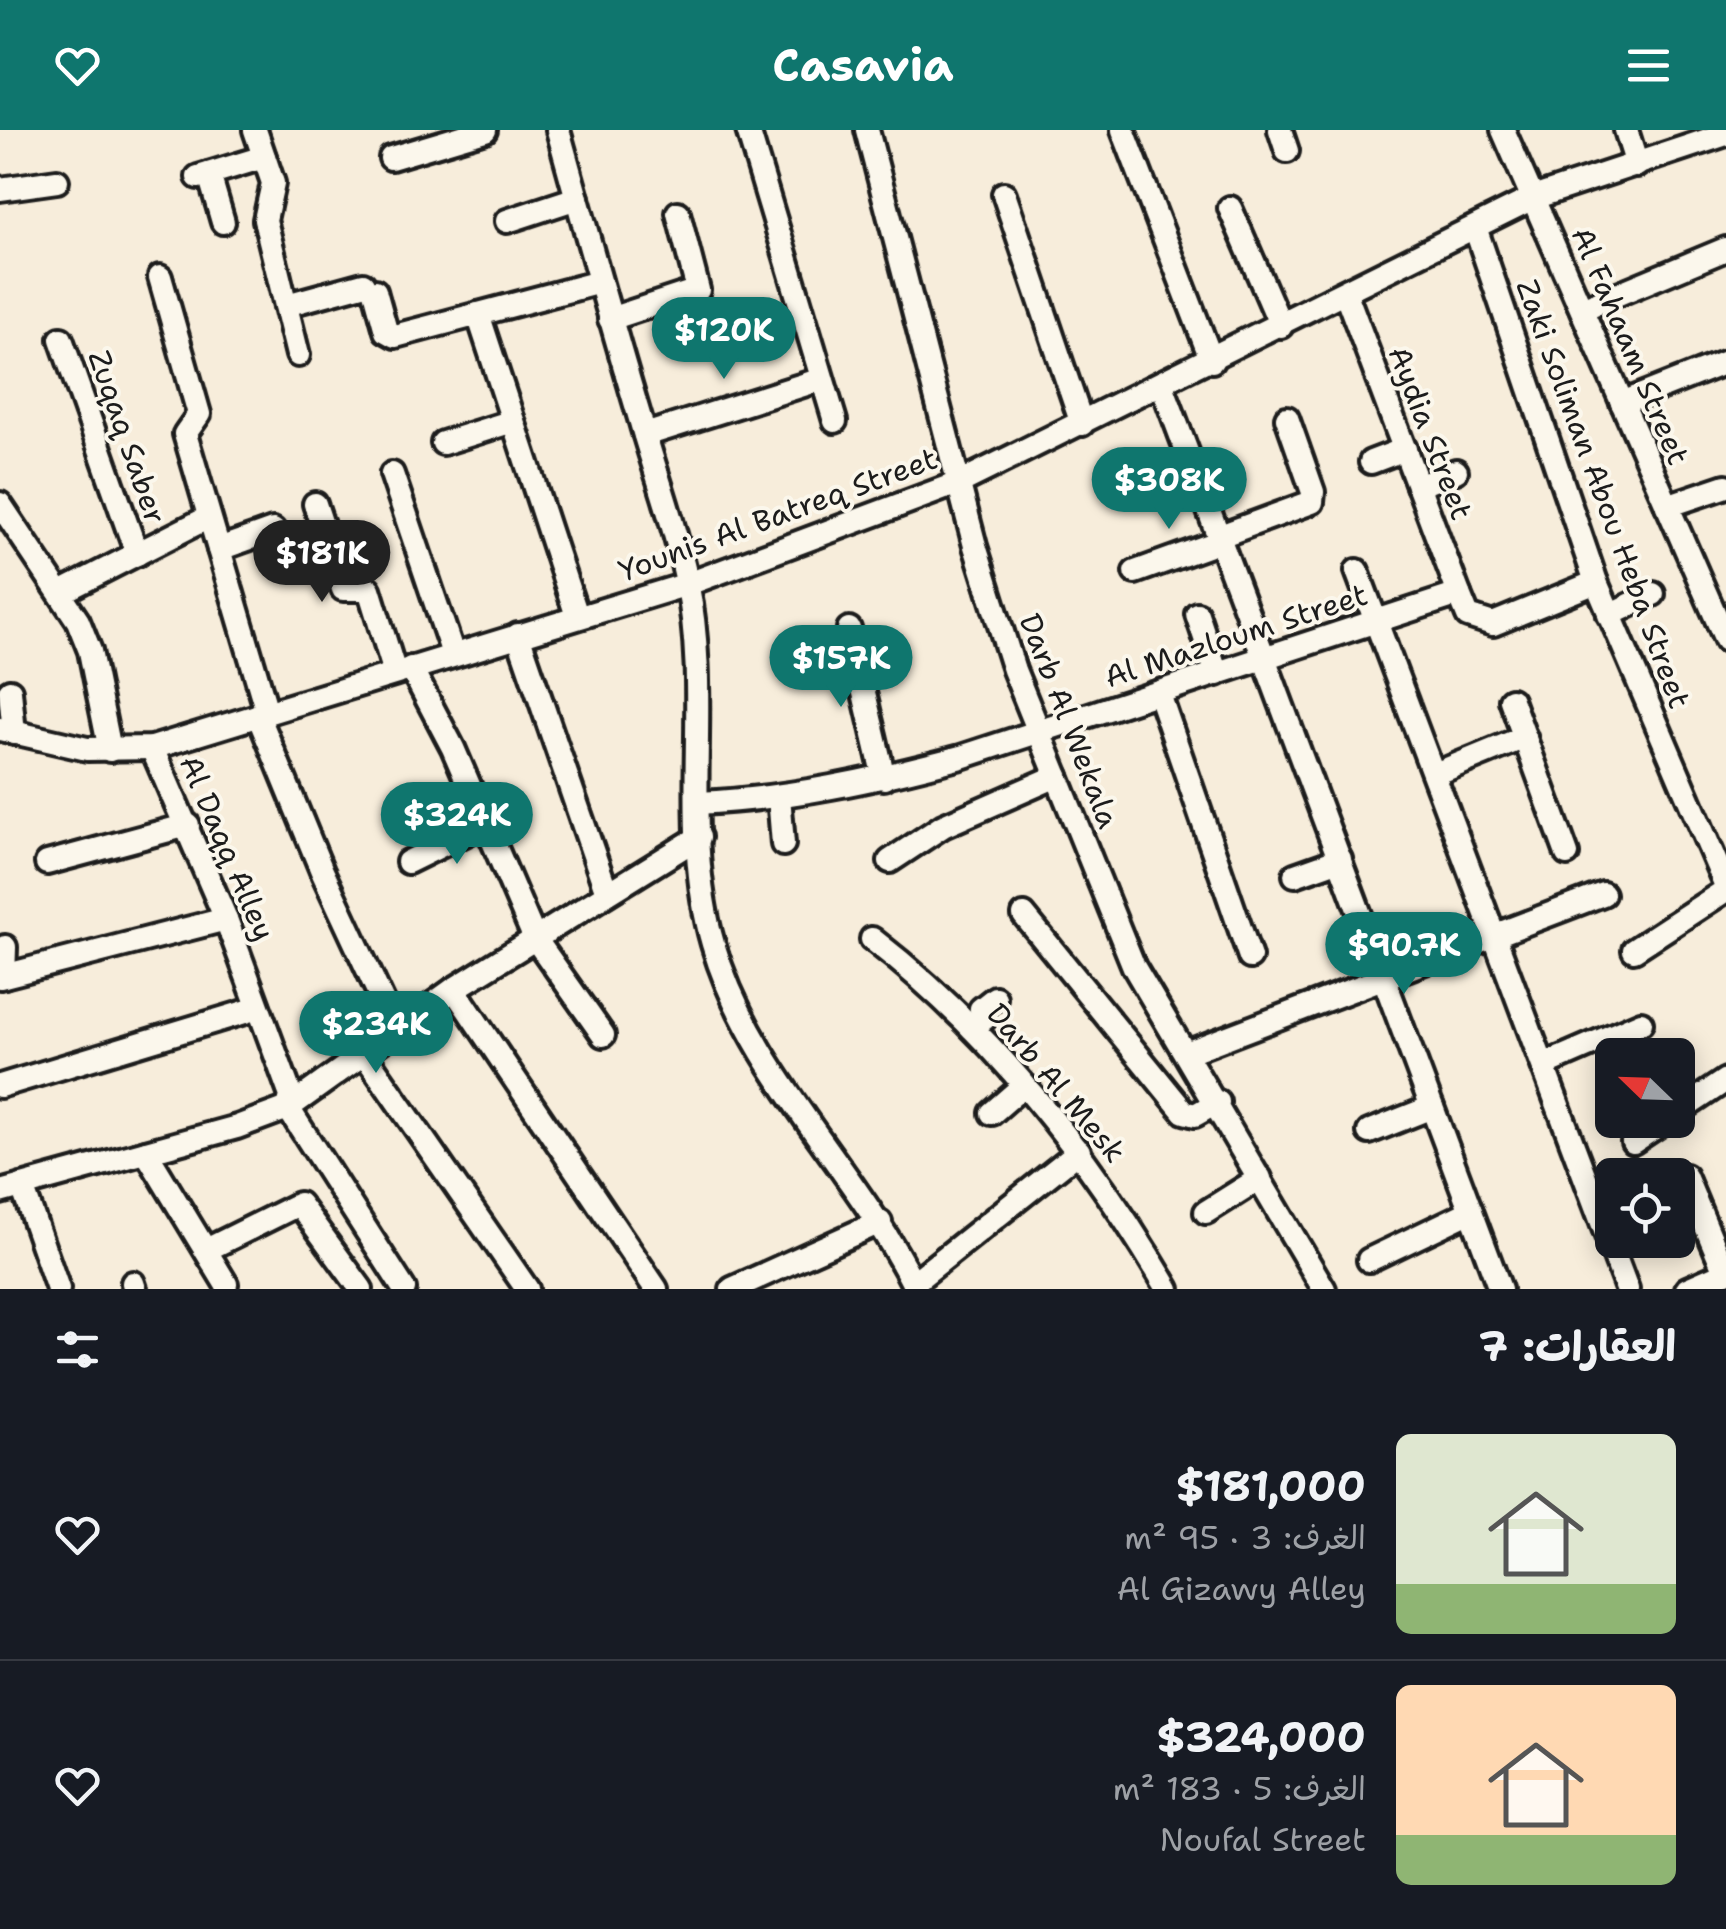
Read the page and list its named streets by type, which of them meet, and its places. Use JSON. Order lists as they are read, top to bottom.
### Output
{
  "streets": {
    "street": [
      "Al Fahaam Street",
      "Aydia Street",
      "Zuqaq Saber",
      "Zaki Soliman Abou Heba Street",
      "Younis Al Batreq Street",
      "Al Mazloum Street",
      "Darb Al Wekala",
      "Al Daqq Alley",
      "Darb Al Mesk"
    ]
  },
  "crossings": [
    ["Al Fahaam Street", "Younis Al Batreq Street"],
    ["Aydia Street", "Younis Al Batreq Street"],
    ["Aydia Street", "Al Mazloum Street"],
    ["Zaki Soliman Abou Heba Street", "Younis Al Batreq Street"],
    ["Younis Al Batreq Street", "Darb Al Wekala"],
    ["Younis Al Batreq Street", "Al Daqq Alley"],
    ["Al Mazloum Street", "Darb Al Wekala"]
  ],
  "north": "top left",
  "page": {
    "header": "Casavia",
    "price": [
      "$120K",
      "$308K",
      "$181K",
      "$157K",
      "$324K",
      "$90.7K",
      "$234K"
    ],
    "heading": "العقارات: 7",
    "list": [
      {
        "name": "$181,000",
        "note": "الغرف: 3 · 95 m² · Al Gizawy Alley"
      },
      {
        "name": "$324,000",
        "note": "الغرف: 5 · 183 m² · Noufal Street"
      }
    ]
  }
}
